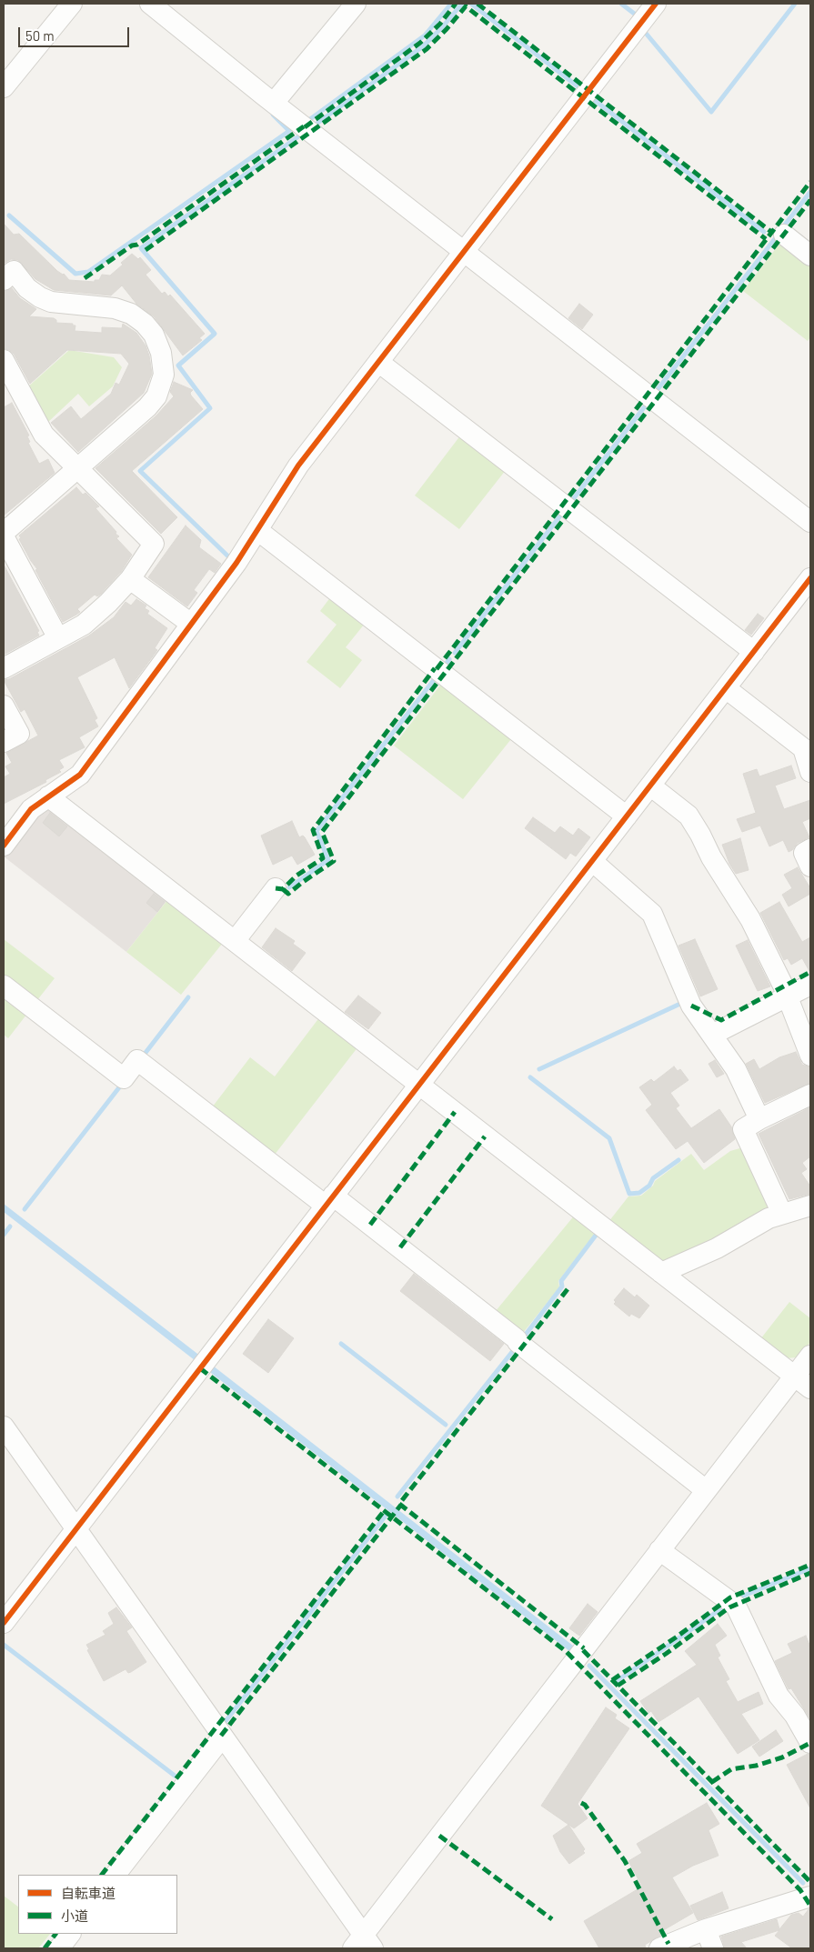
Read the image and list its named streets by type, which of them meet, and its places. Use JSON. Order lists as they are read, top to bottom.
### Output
{
  "legend": ["自転車道", "小道"],
  "scale_bar": "50 m"
}
